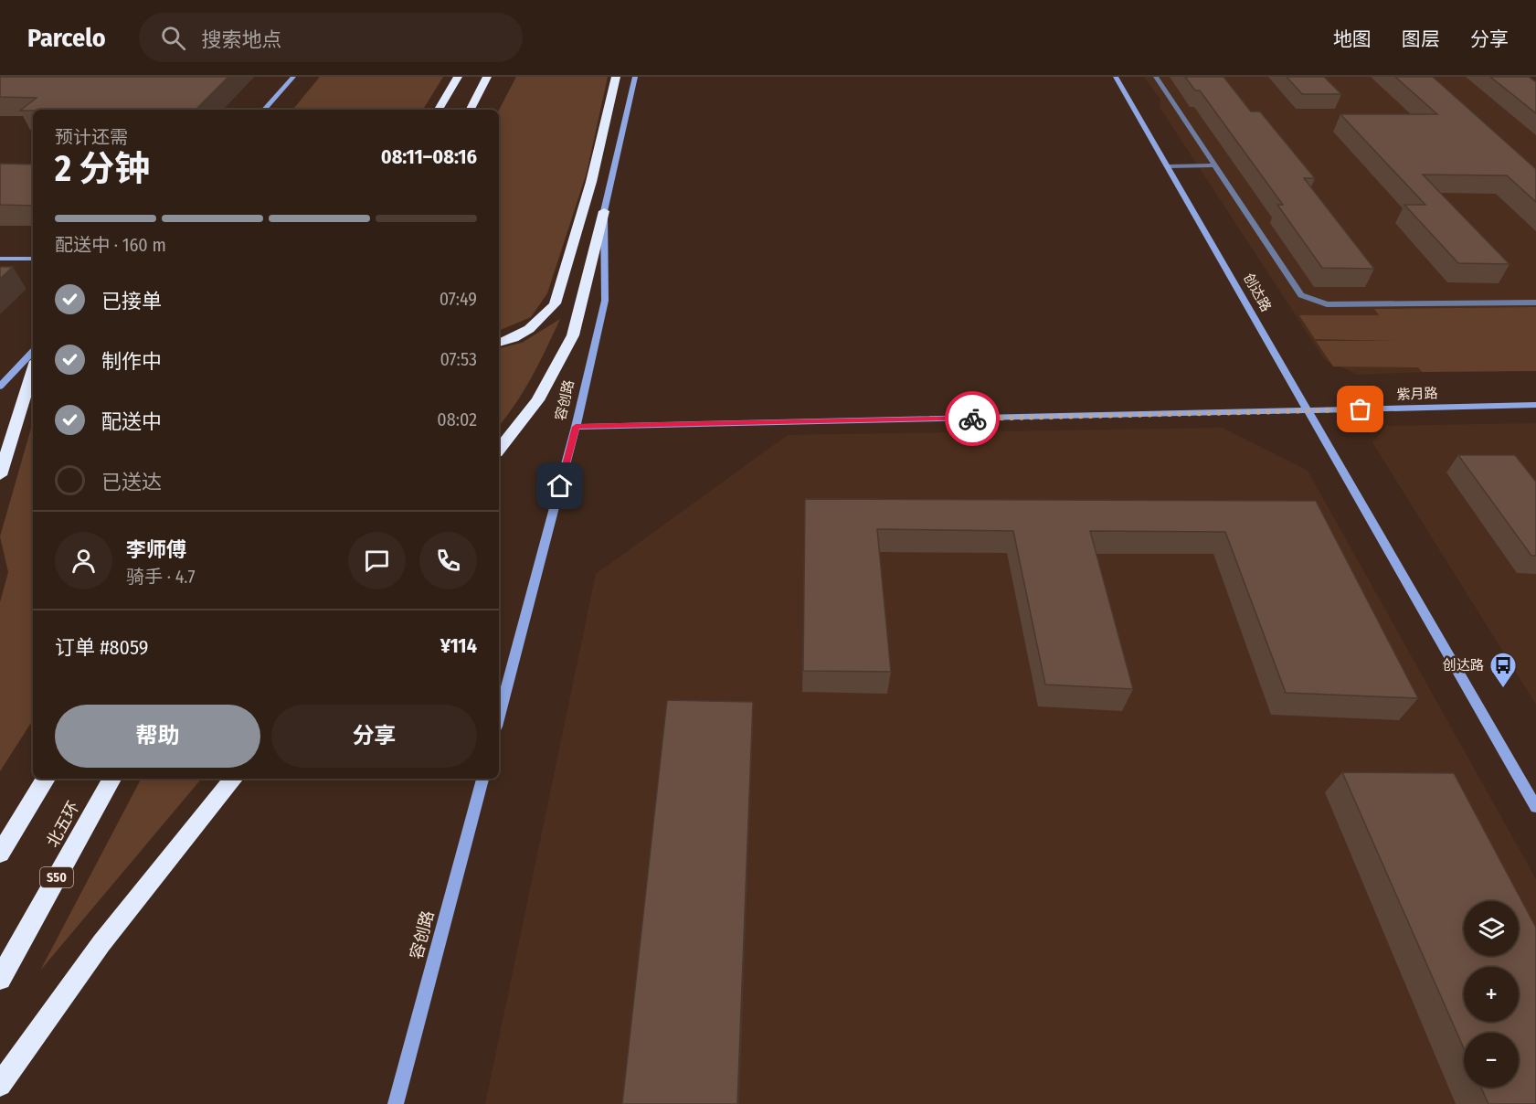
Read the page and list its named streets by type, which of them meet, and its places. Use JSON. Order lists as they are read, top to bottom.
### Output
{
  "streets": {
    "highway": ["北五环", "S50"],
    "street": ["创达路", "紫月路", "容创路"]
  },
  "crossings": [
    ["创达路", "紫月路"],
    ["紫月路", "容创路"]
  ],
  "places": {
    "bus stop": ["创达路"]
  },
  "page": {
    "header": "Parcelo",
    "search": "搜索地点",
    "nav": ["地图", "图层", "分享"],
    "heading": ["2 分钟", "预计还需", "08:11–08:16"],
    "panel": [
      "李师傅",
      "骑手 · 4.7",
      "订单 #8059",
      "¥114"
    ],
    "bar": "配送中 · 160 m",
    "list": [
      ["已接单", "07:49"],
      ["制作中", "07:53"],
      ["配送中", "08:02"],
      "已送达"
    ],
    "buttons": ["帮助", "分享"],
    "map_buttons": ["+", "−"]
  }
}
